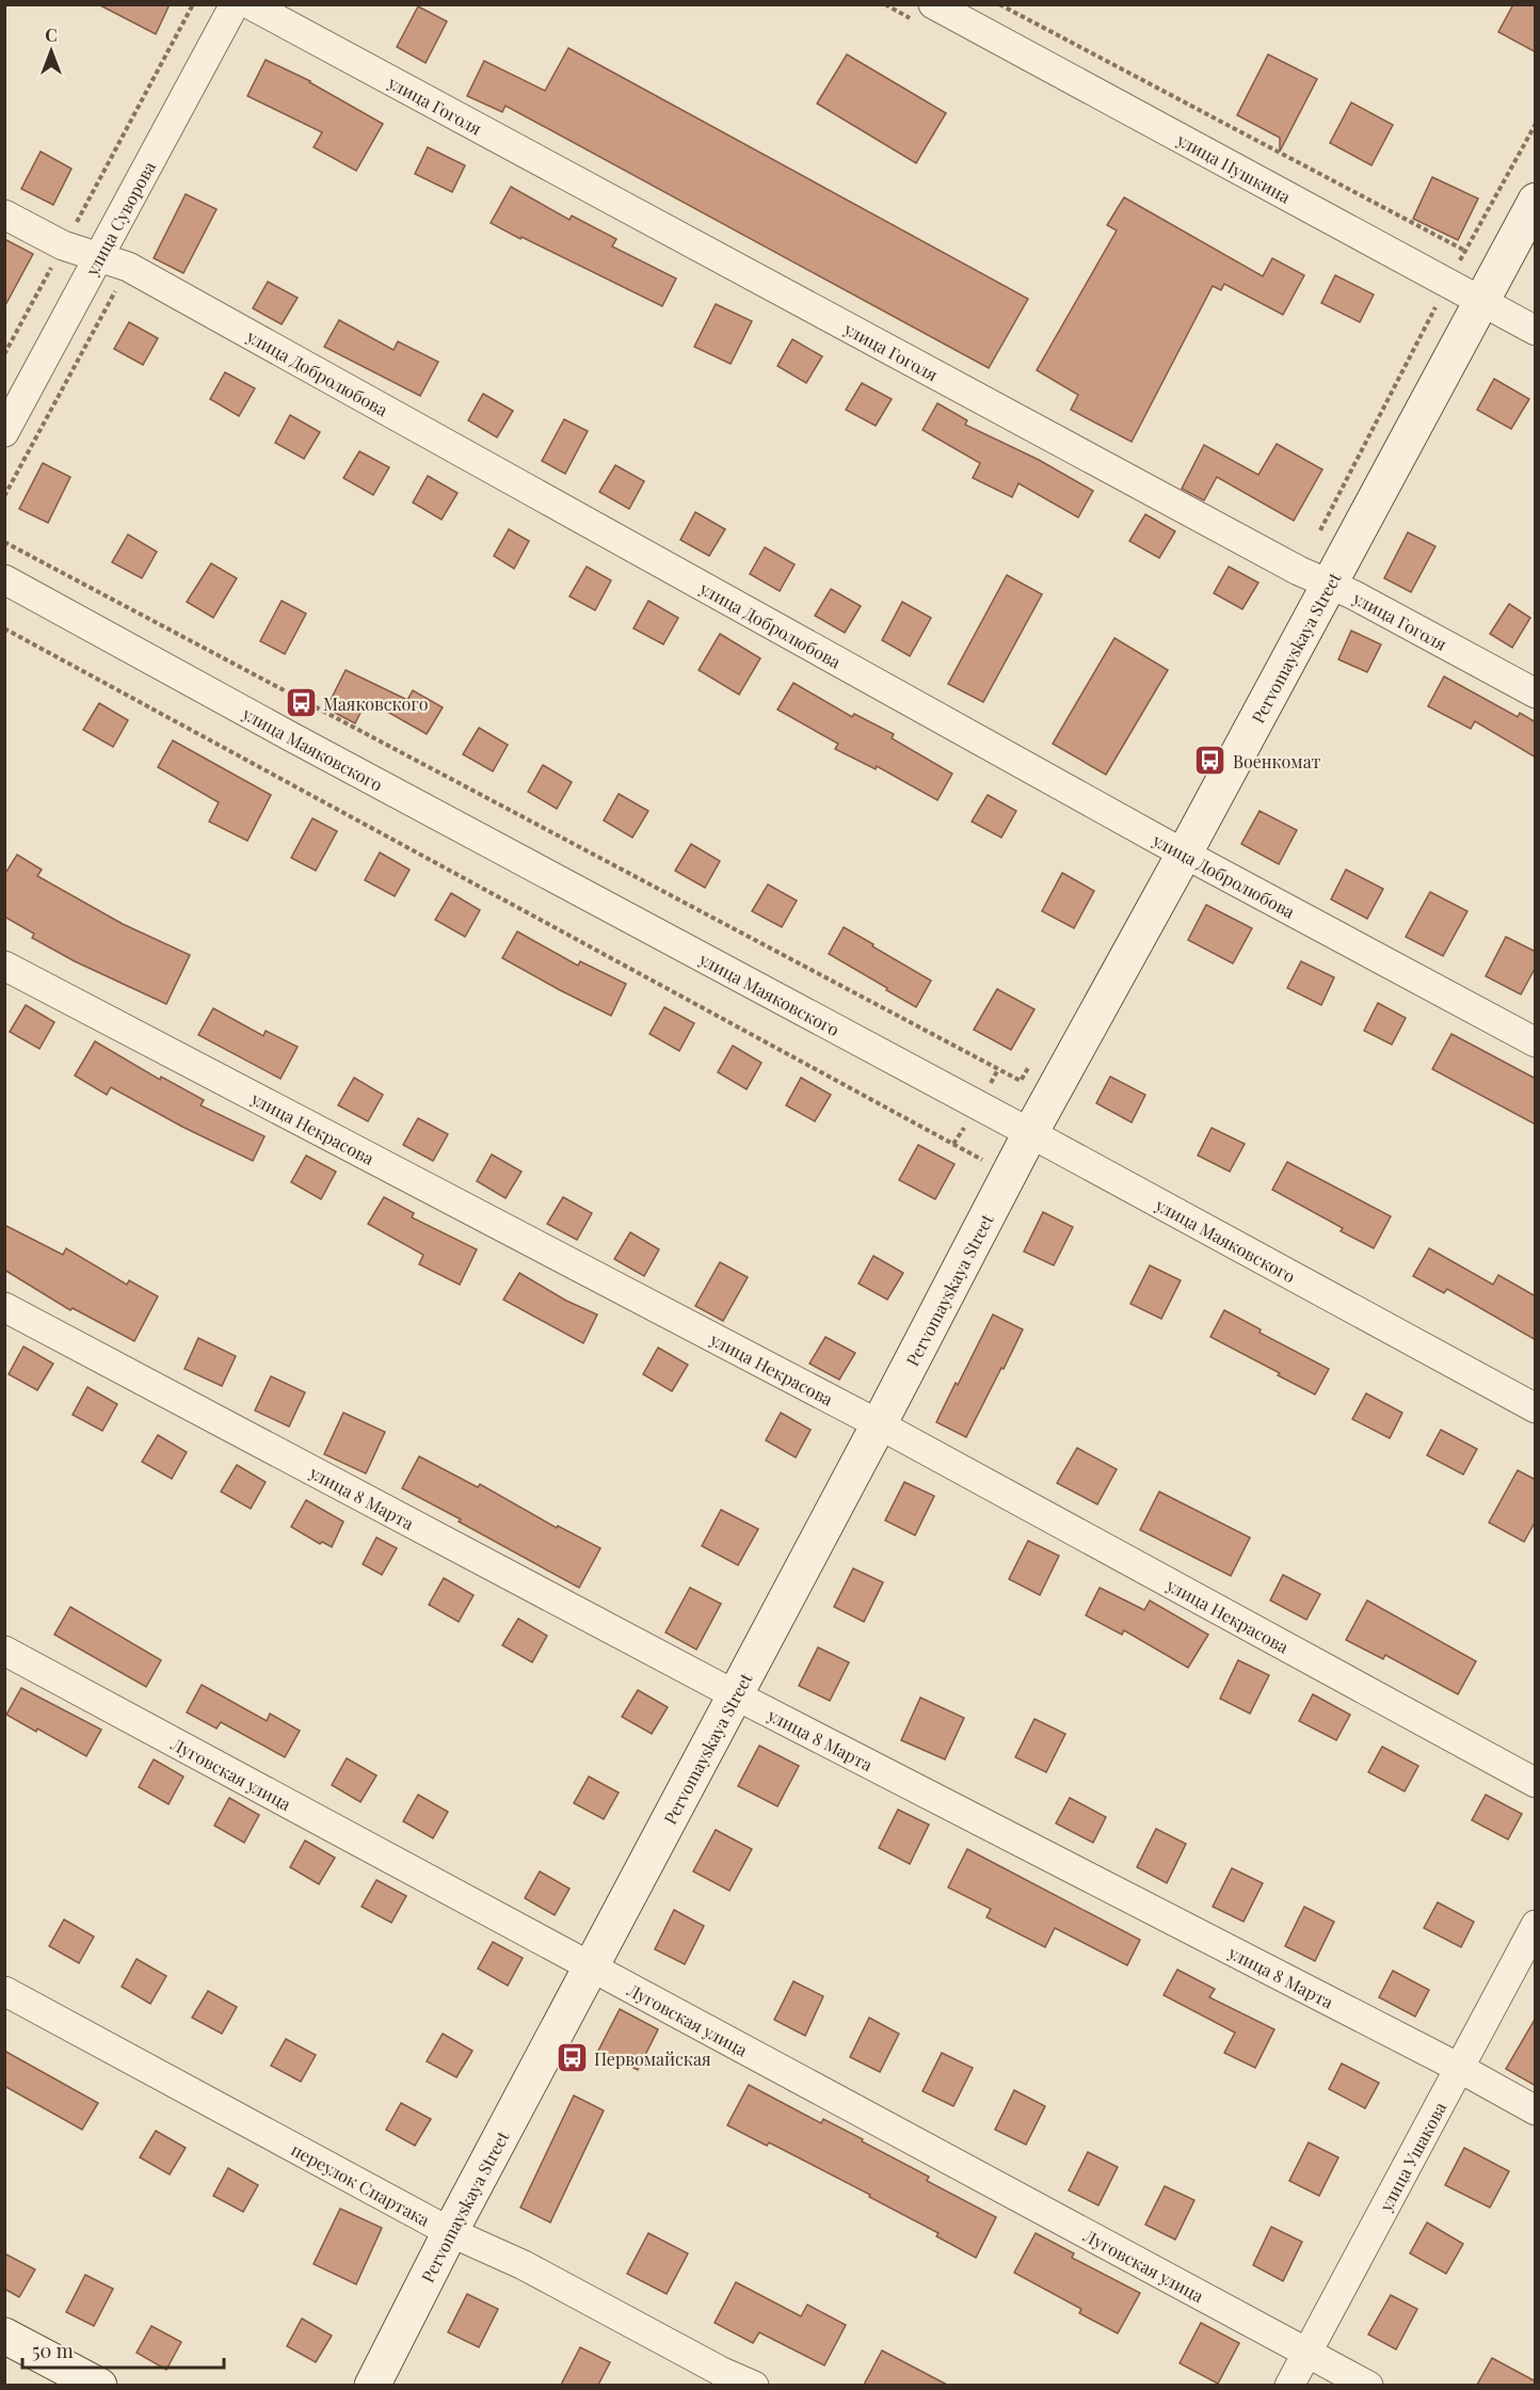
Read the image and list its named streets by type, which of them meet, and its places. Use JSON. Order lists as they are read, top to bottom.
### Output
{
  "streets": {
    "street": [
      "улица Гоголя",
      "улица Пушкина",
      "улица Суворова",
      "улица Добролюбова",
      "Pervomayskaya Street",
      "улица Маяковского",
      "улица Некрасова",
      "улица 8 Марта",
      "Луговская улица",
      "улица Ушакова",
      "переулок Спартака"
    ]
  },
  "crossings": [
    ["улица Гоголя", "Pervomayskaya Street"],
    ["улица Пушкина", "Pervomayskaya Street"],
    ["улица Суворова", "улица Добролюбова"],
    ["улица Добролюбова", "Pervomayskaya Street"],
    ["Pervomayskaya Street", "улица Маяковского"],
    ["Pervomayskaya Street", "улица Некрасова"],
    ["Pervomayskaya Street", "улица 8 Марта"],
    ["Pervomayskaya Street", "Луговская улица"],
    ["Pervomayskaya Street", "переулок Спартака"],
    ["улица 8 Марта", "улица Ушакова"],
    ["Луговская улица", "улица Ушакова"]
  ],
  "places": {
    "bus stop": ["Маяковского", "Военкомат", "Первомайская"]
  },
  "scale_bar": "50 m",
  "north": "top"
}
